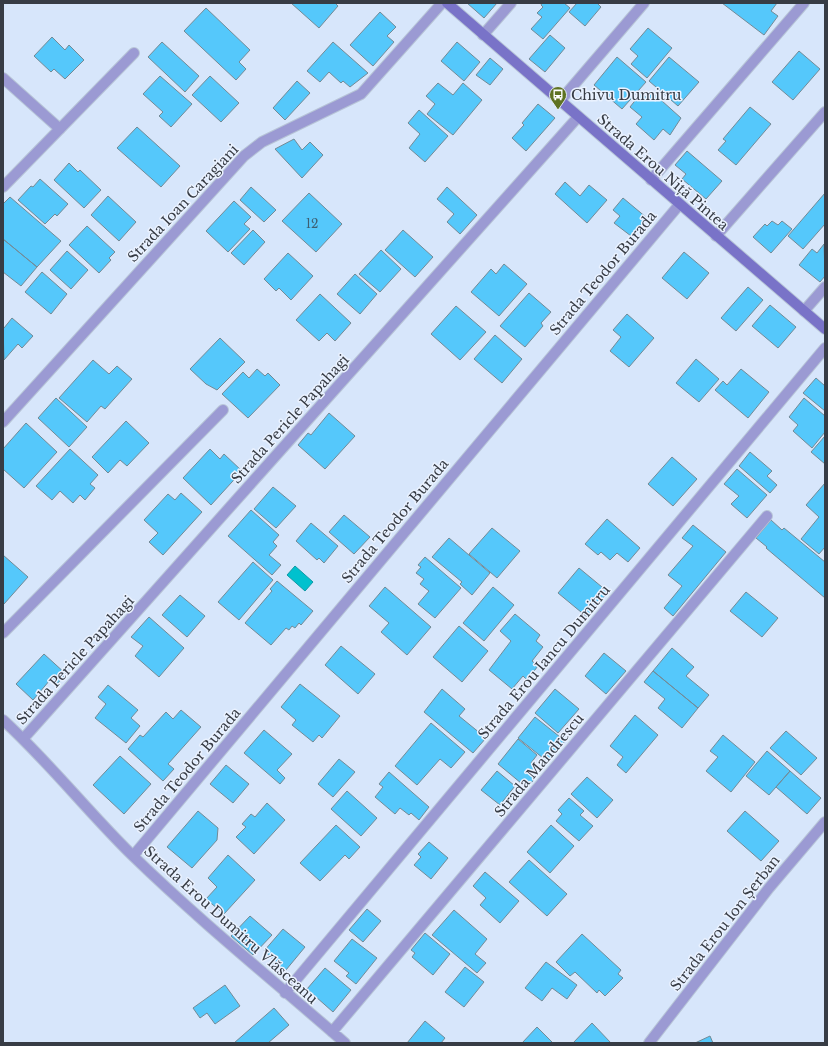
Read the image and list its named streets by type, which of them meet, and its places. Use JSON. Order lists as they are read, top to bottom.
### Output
{
  "streets": {
    "street": [
      "Strada Erou Niță Pintea",
      "Strada Ioan Caragiani",
      "Strada Teodor Burada",
      "Strada Pericle Papahagi",
      "Strada Erou Iancu Dumitru",
      "Strada Mandrescu",
      "Strada Erou Ion Șerban",
      "Strada Erou Dumitru Vlăsceanu"
    ]
  },
  "crossings": [
    ["Strada Erou Niță Pintea", "Strada Teodor Burada"],
    ["Strada Erou Niță Pintea", "Strada Pericle Papahagi"],
    ["Strada Teodor Burada", "Strada Erou Dumitru Vlăsceanu"],
    ["Strada Pericle Papahagi", "Strada Erou Dumitru Vlăsceanu"],
    ["Strada Erou Iancu Dumitru", "Strada Erou Dumitru Vlăsceanu"],
    ["Strada Mandrescu", "Strada Erou Dumitru Vlăsceanu"]
  ],
  "places": {
    "bus stop": ["Chivu Dumitru"]
  },
  "house_numbers": ["12"]
}
